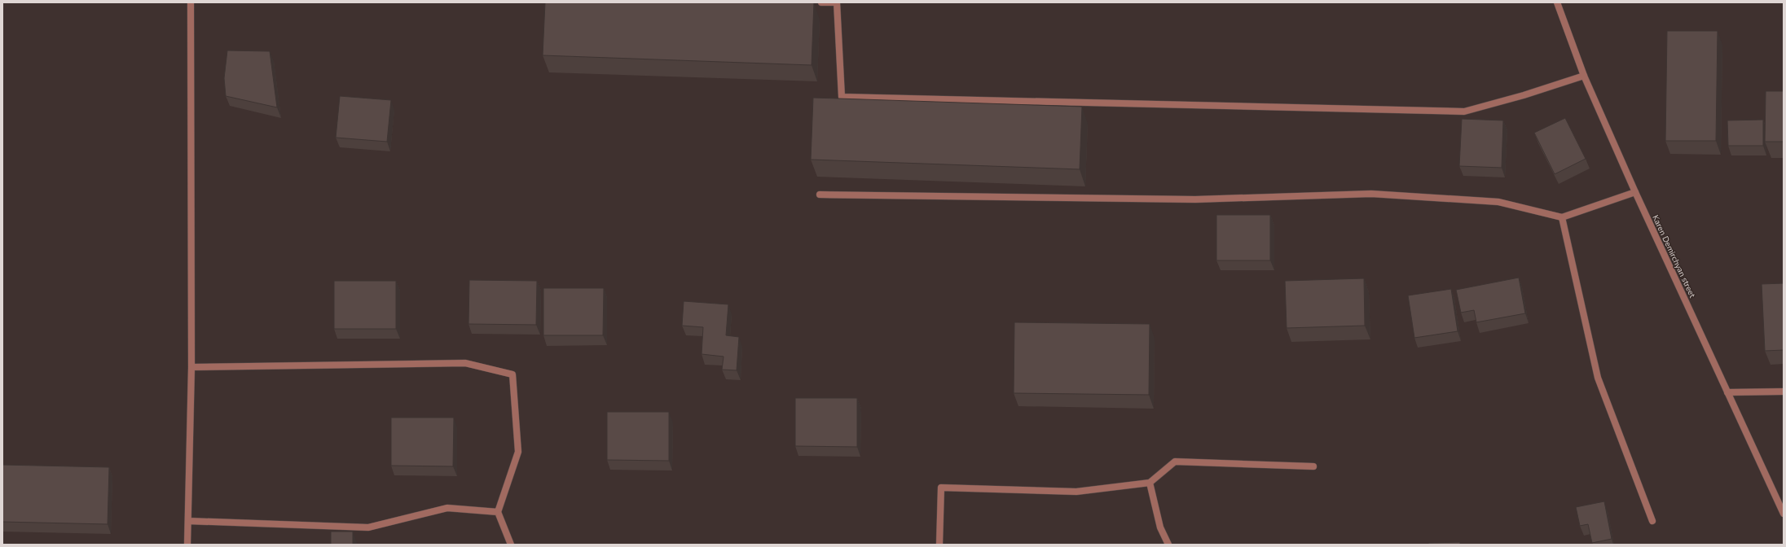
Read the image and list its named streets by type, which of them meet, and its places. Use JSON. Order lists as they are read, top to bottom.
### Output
{
  "streets": {
    "street": ["Karen Demirchyan street"]
  }
}
